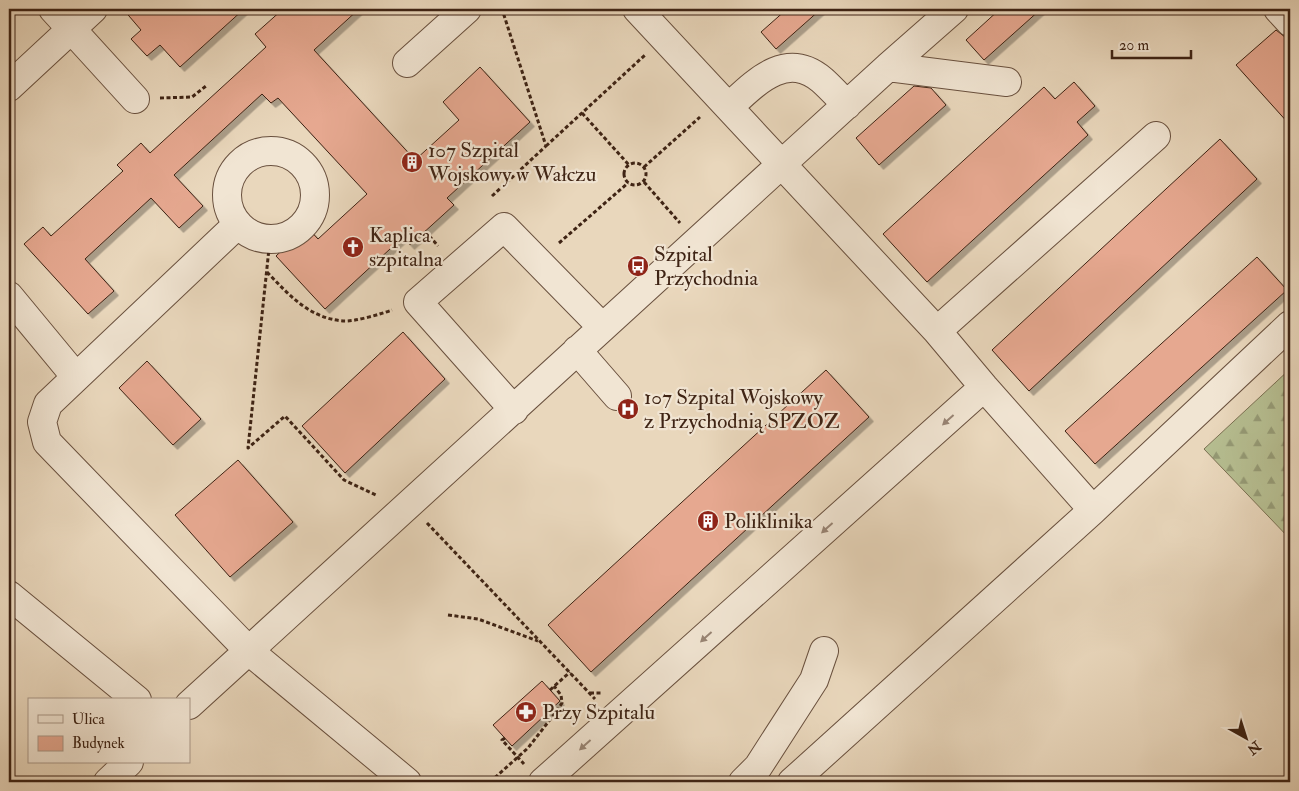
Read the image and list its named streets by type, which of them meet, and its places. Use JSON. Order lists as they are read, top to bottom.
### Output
{
  "places": {
    "building": ["107 Szpital Wojskowy w Wałczu", "Poliklinika"],
    "church": ["Kaplica szpitalna"],
    "bus stop": ["Szpital Przychodnia"],
    "hospital": ["107 Szpital Wojskowy z Przychodnią SPZOZ"],
    "pharmacy": ["Przy Szpitalu"]
  },
  "legend": ["Ulica", "Budynek"],
  "scale_bar": "20 m",
  "north": "bottom right"
}
